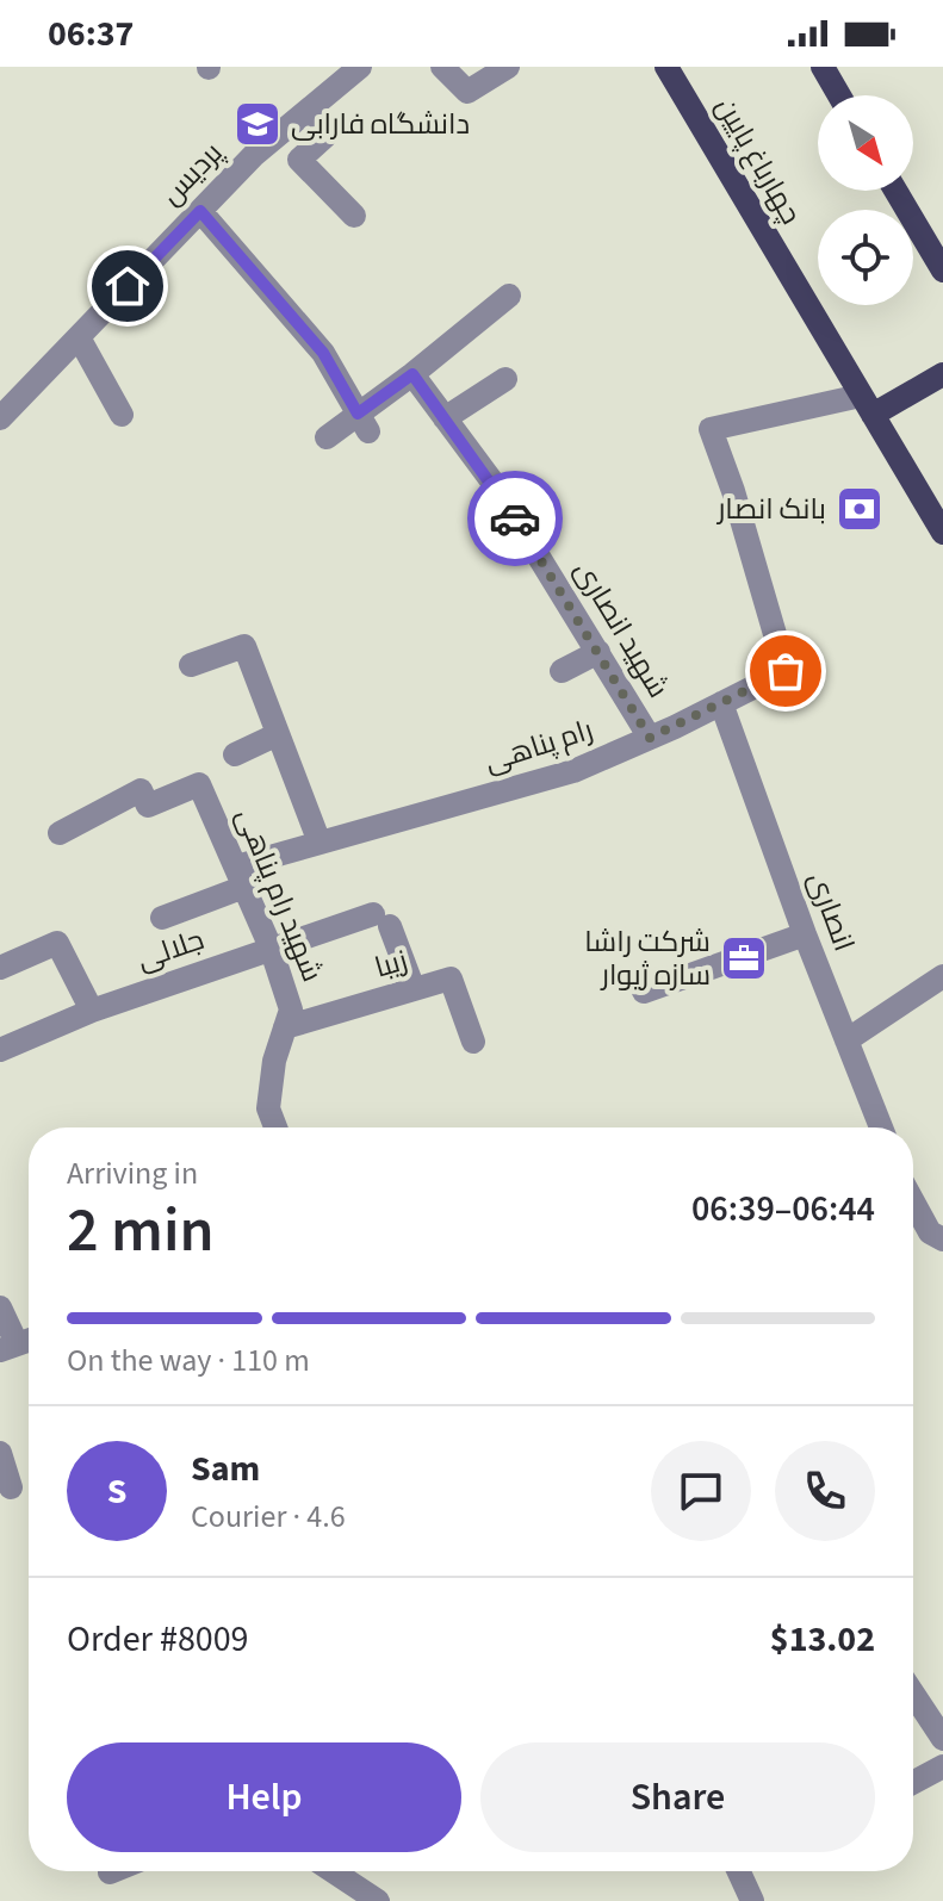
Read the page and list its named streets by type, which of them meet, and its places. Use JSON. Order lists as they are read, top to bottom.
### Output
{
  "streets": {
    "main road": ["چهارباغ پایین"],
    "street": [
      "پردیس",
      "شهید انصاری",
      "رام پناهی",
      "شهید رام پناهی",
      "انصاری",
      "جلالی",
      "زیبا"
    ]
  },
  "crossings": [
    ["چهارباغ پایین", "رام پناهی"],
    ["شهید انصاری", "رام پناهی"],
    ["رام پناهی", "شهید رام پناهی"],
    ["رام پناهی", "انصاری"],
    ["شهید رام پناهی", "جلالی"],
    ["شهید رام پناهی", "زیبا"],
    ["جلالی", "زیبا"]
  ],
  "places": {
    "school or university": ["دانشگاه فارابی"],
    "bank": ["بانک انصار"],
    "office": ["شرکت راشا سازه ژیوار"]
  },
  "north": "bottom right",
  "page": {
    "status": "06:37",
    "heading": ["2 min", "Arriving in", "06:39–06:44"],
    "panel": [
      "Sam",
      "Courier · 4.6",
      "Order #8009",
      "$13.02"
    ],
    "bar": "On the way · 110 m",
    "round": "S",
    "buttons": ["Help", "Share"]
  }
}
